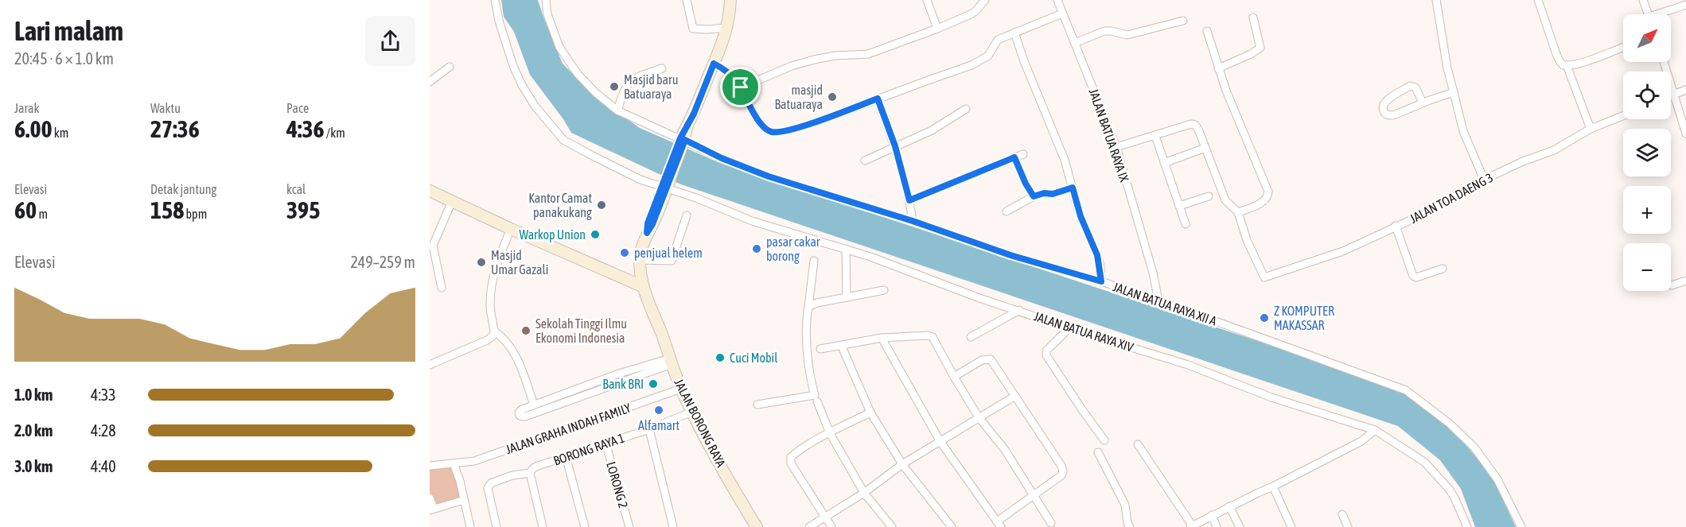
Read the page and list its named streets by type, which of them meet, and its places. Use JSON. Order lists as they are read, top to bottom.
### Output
{
  "streets": {
    "main road": ["JALAN BORONG RAYA"],
    "street": [
      "JALAN BATUA RAYA IX",
      "JALAN TOA DAENG 3",
      "JALAN BATUA RAYA XII A",
      "JALAN BATUA RAYA XIV",
      "JALAN GRAHA INDAH FAMILY",
      "BORONG RAYA 1",
      "LORONG 2"
    ]
  },
  "crossings": [
    ["JALAN BATUA RAYA IX", "JALAN BATUA RAYA XII A"],
    ["JALAN BORONG RAYA", "JALAN GRAHA INDAH FAMILY"],
    ["JALAN BORONG RAYA", "BORONG RAYA 1"],
    ["BORONG RAYA 1", "LORONG 2"]
  ],
  "places": [
    "Masjid baru Batuaraya",
    "masjid Batuaraya",
    "Kantor Camat panakukang",
    "Warkop Union",
    "pasar cakar borong",
    "penjual helem",
    "Masjid Umar Gazali",
    "Z KOMPUTER MAKASSAR",
    "Sekolah Tinggi Ilmu Ekonomi Indonesia",
    "Cuci Mobil",
    "Bank BRI",
    "Alfamart"
  ],
  "north": "top right",
  "page": {
    "heading": ["Lari malam", "20:45 · 6 × 1.0 km"],
    "map_buttons": ["+", "−"],
    "stats": [
      ["Jarak", "6.00 km"],
      ["Waktu", "27:36"],
      ["Pace", "4:36 /km"],
      ["Elevasi", "60 m"],
      ["Detak jantung", "158 bpm"],
      ["kcal", "395"]
    ],
    "chart": ["Elevasi", "249–259 m"],
    "list": [
      {
        "name": "1.0 km",
        "note": "4:33"
      },
      {
        "name": "2.0 km",
        "note": "4:28"
      },
      {
        "name": "3.0 km",
        "note": "4:40"
      }
    ]
  }
}
